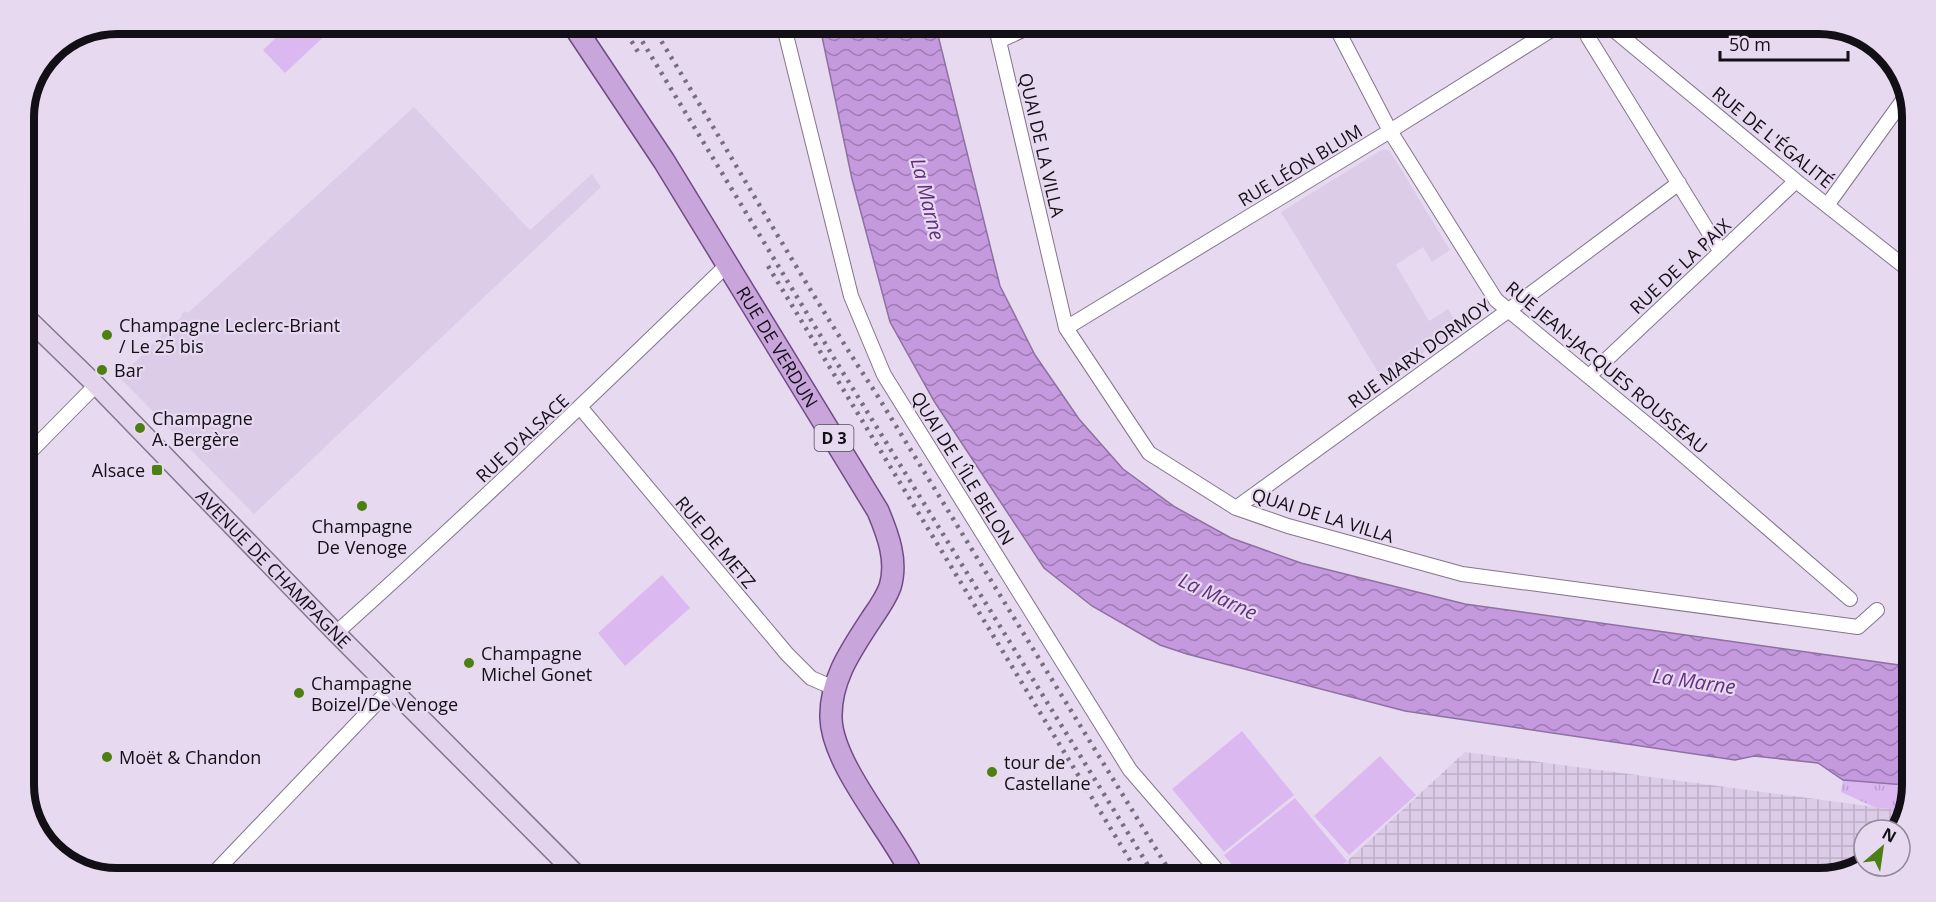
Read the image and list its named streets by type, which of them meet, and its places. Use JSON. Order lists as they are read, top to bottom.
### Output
{
  "streets": {
    "main road": ["RUE DE VERDUN", "D 3", "AVENUE DE CHAMPAGNE"],
    "street": [
      "RUE DE L'ÉGALITÉ",
      "QUAI DE LA VILLA",
      "RUE LÉON BLUM",
      "RUE DE LA PAIX",
      "RUE MARX DORMOY",
      "RUE JEAN-JACQUES ROUSSEAU",
      "RUE D'ALSACE",
      "QUAI DE L'ÎLE BELON",
      "RUE DE METZ"
    ]
  },
  "crossings": [
    ["RUE DE L'ÉGALITÉ", "RUE DE LA PAIX"],
    ["QUAI DE LA VILLA", "RUE LÉON BLUM"],
    ["QUAI DE LA VILLA", "RUE MARX DORMOY"],
    ["RUE LÉON BLUM", "RUE JEAN-JACQUES ROUSSEAU"],
    ["RUE DE LA PAIX", "RUE JEAN-JACQUES ROUSSEAU"],
    ["RUE DE VERDUN", "RUE D'ALSACE"],
    ["RUE DE VERDUN", "RUE DE METZ"],
    ["RUE MARX DORMOY", "RUE JEAN-JACQUES ROUSSEAU"],
    ["RUE D'ALSACE", "RUE DE METZ"],
    ["RUE D'ALSACE", "AVENUE DE CHAMPAGNE"]
  ],
  "water": ["La Marne"],
  "places": {
    "other": [
      "Champagne Leclerc-Briant / Le 25 bis",
      "Bar",
      "Champagne A. Bergère",
      "Champagne De Venoge",
      "Champagne Michel Gonet",
      "Champagne Boizel/De Venoge",
      "Moёt & Chandon",
      "tour de Castellane"
    ],
    "transit": ["Alsace"]
  },
  "scale_bar": "50 m",
  "north": "top right"
}
